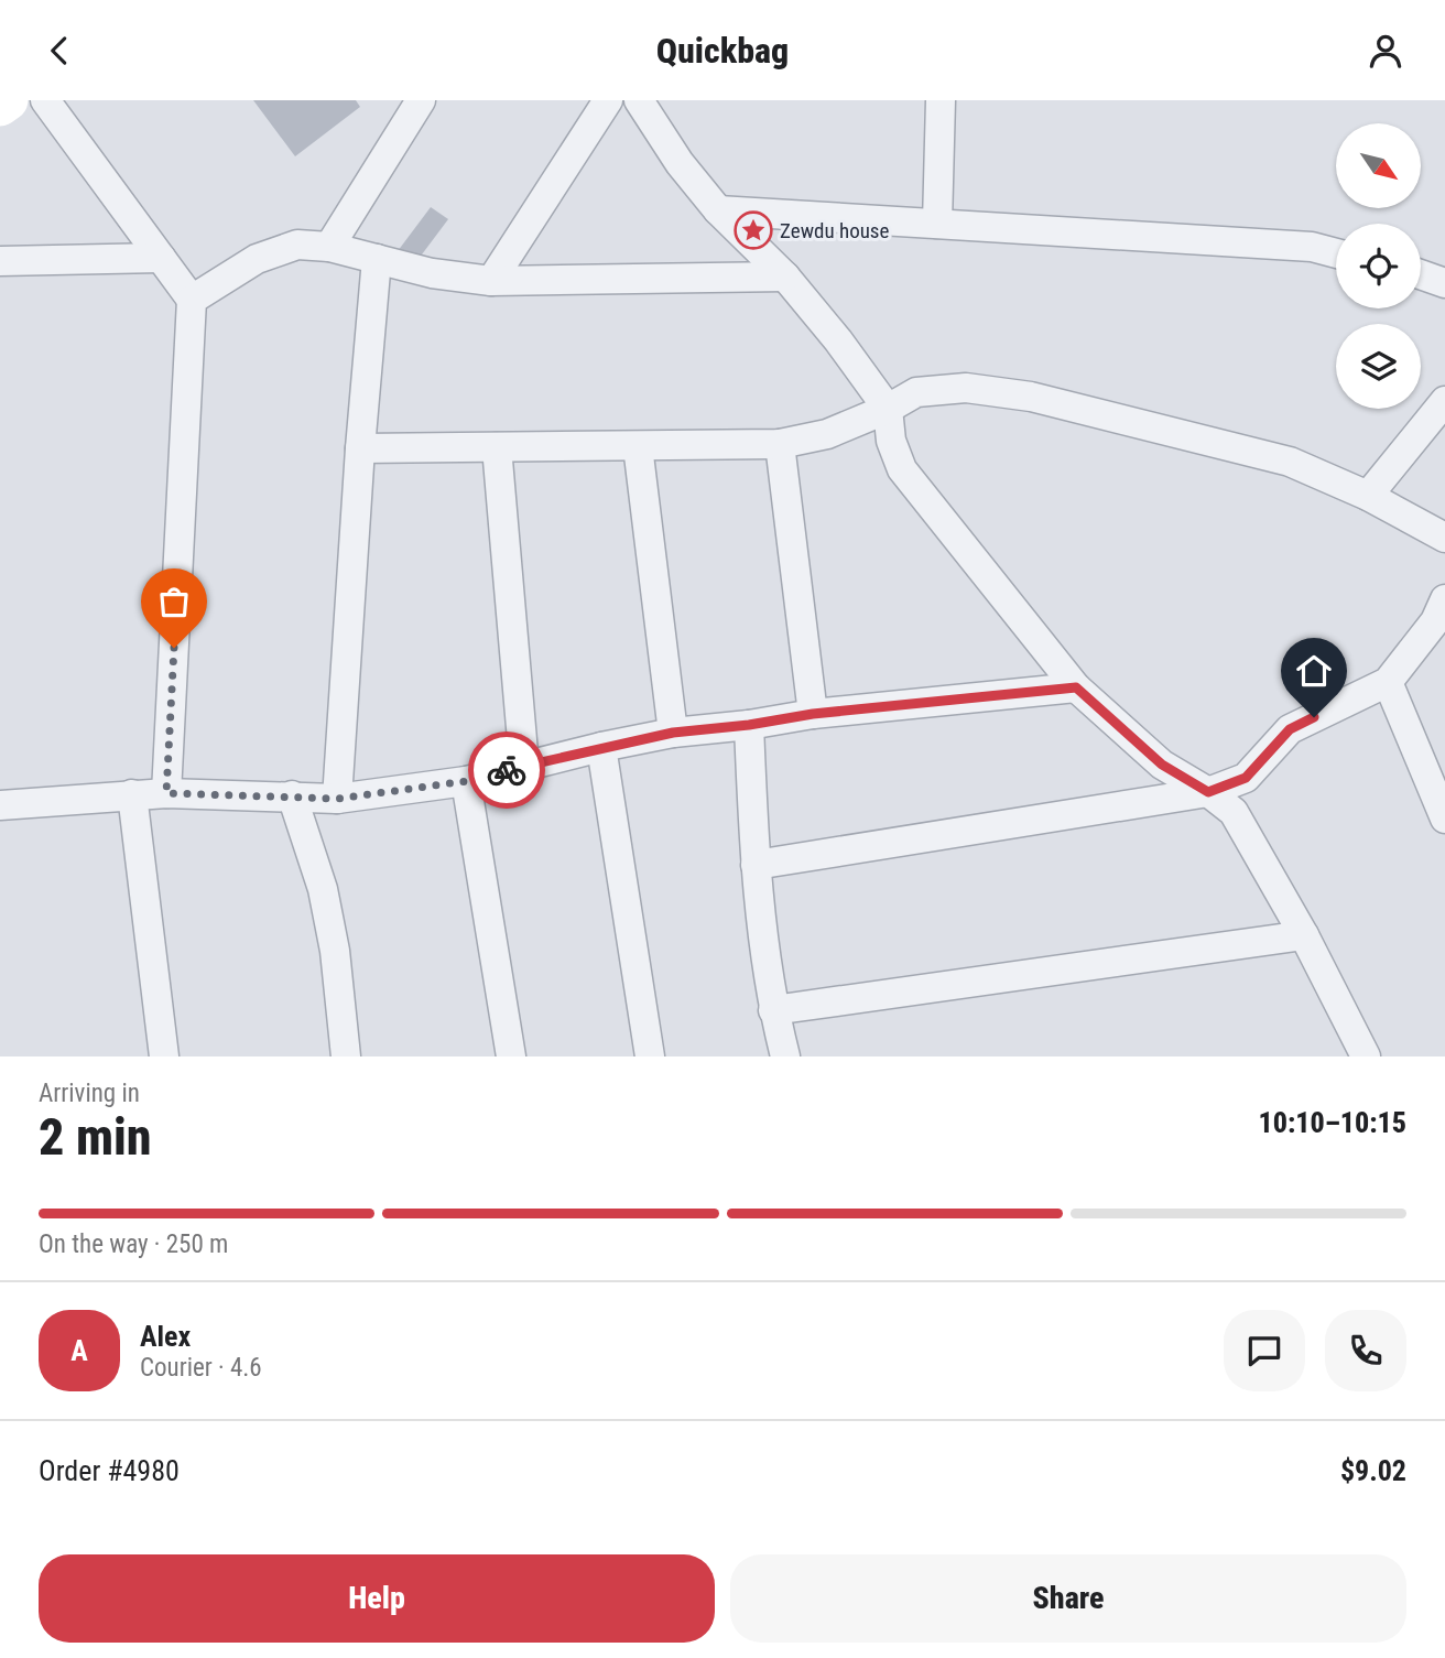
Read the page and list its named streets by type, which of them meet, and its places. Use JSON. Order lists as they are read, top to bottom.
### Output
{
  "places": {
    "place": ["Zewdu house"]
  },
  "north": "bottom right",
  "page": {
    "header": "Quickbag",
    "heading": ["2 min", "Arriving in", "10:10–10:15"],
    "panel": [
      "Alex",
      "Courier · 4.6",
      "Order #4980",
      "$9.02"
    ],
    "bar": "On the way · 250 m",
    "round": "A",
    "buttons": ["Help", "Share"]
  }
}
